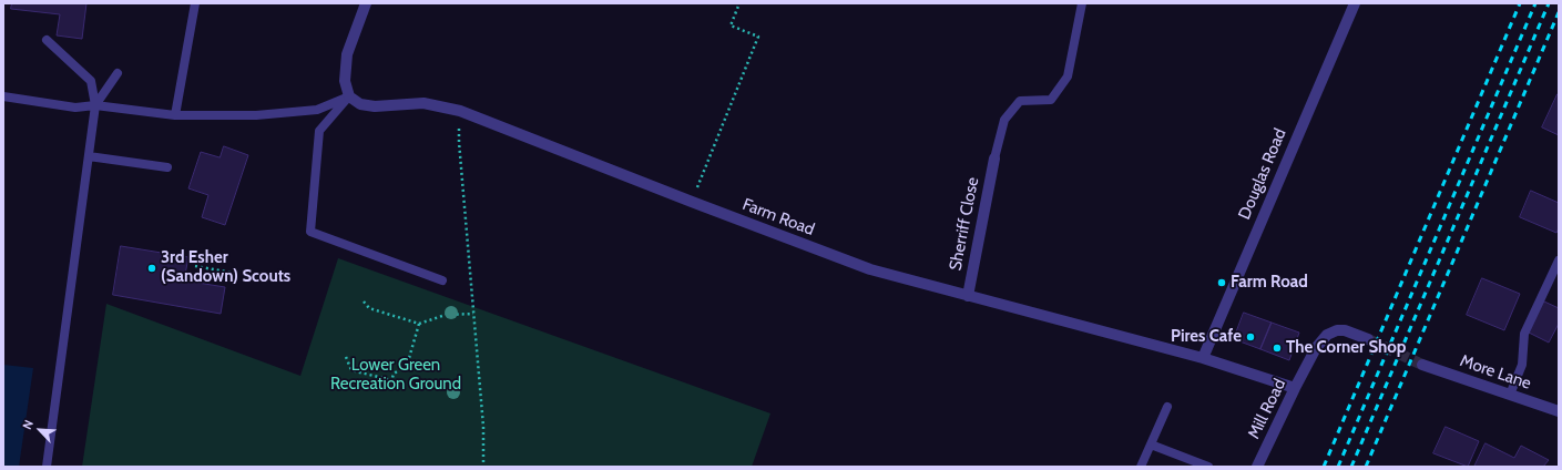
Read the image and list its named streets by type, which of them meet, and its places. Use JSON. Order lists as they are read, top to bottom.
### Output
{
  "streets": {
    "street": [
      "Douglas Road",
      "Farm Road",
      "Sherriff Close",
      "More Lane",
      "Mill Road"
    ]
  },
  "crossings": [
    ["Douglas Road", "Farm Road"],
    ["Farm Road", "Sherriff Close"],
    ["Farm Road", "Mill Road"]
  ],
  "parks": ["Lower Green Recreation Ground"],
  "places": [
    "3rd Esher (Sandown) Scouts",
    "Farm Road",
    "Pires Cafe",
    "The Corner Shop"
  ],
  "north": "top left"
}
